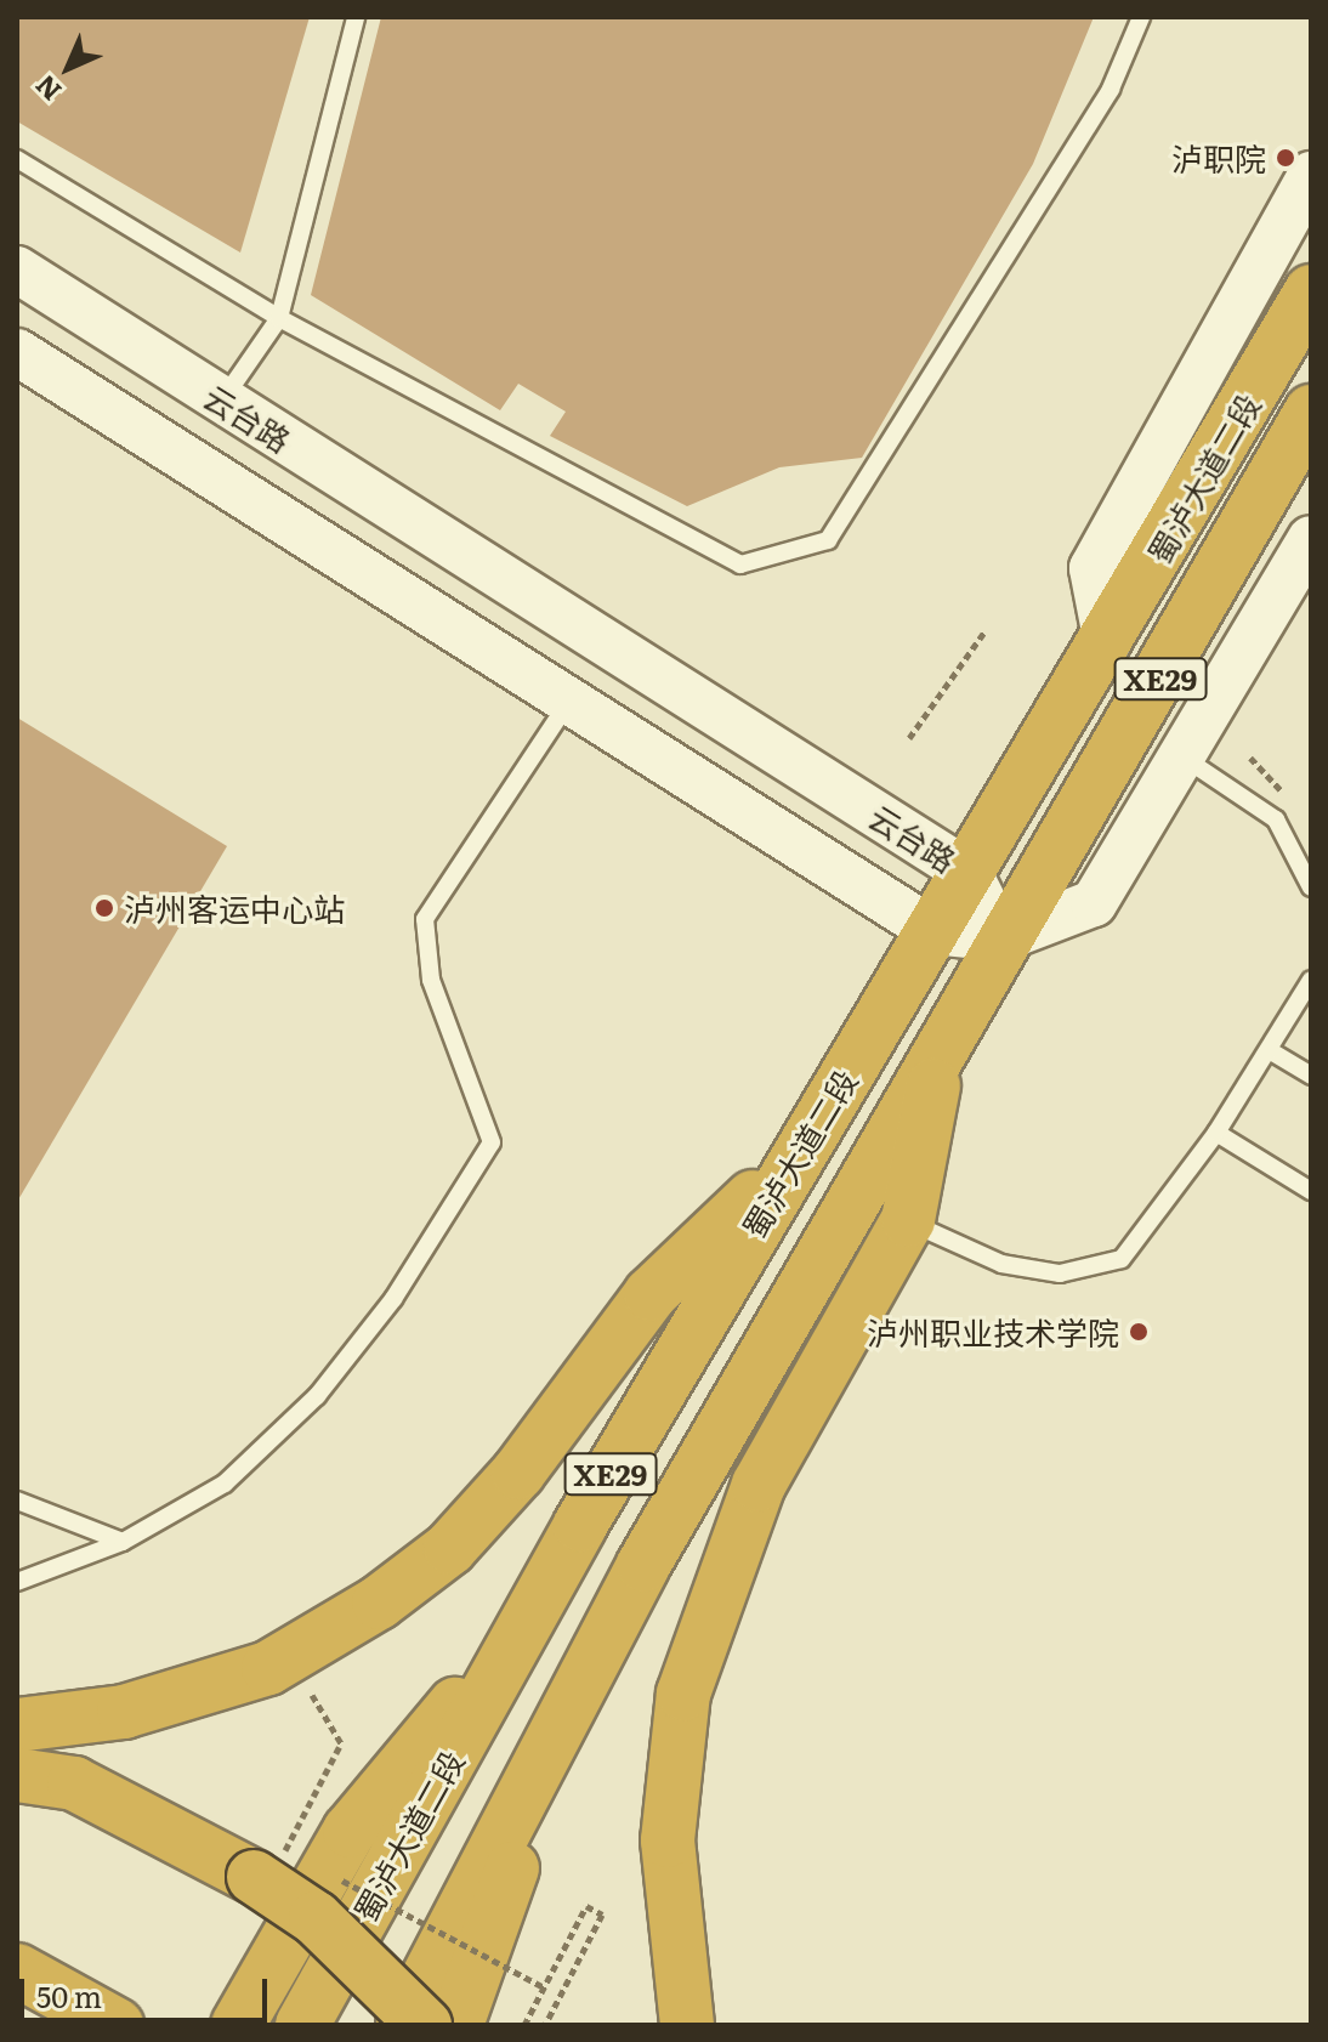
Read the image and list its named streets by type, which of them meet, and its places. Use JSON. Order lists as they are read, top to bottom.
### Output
{
  "streets": {
    "highway": ["蜀泸大道二段", "XE29"],
    "street": ["云台路"]
  },
  "crossings": [
    ["云台路", "蜀泸大道二段"]
  ],
  "places": ["泸职院", "泸州客运中心站", "泸州职业技术学院"],
  "scale_bar": "50 m",
  "north": "bottom left"
}
